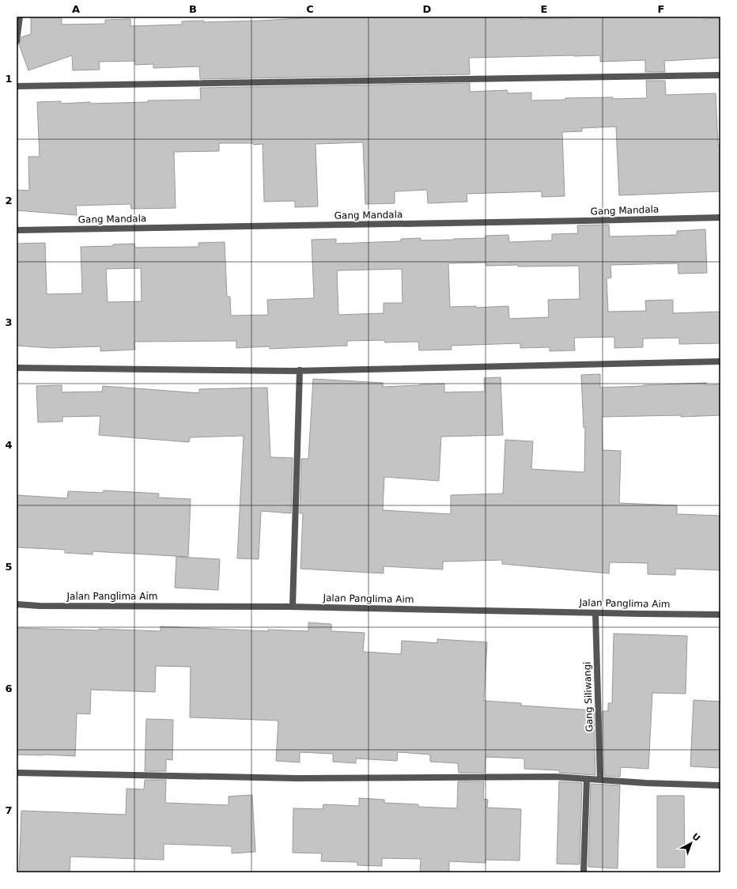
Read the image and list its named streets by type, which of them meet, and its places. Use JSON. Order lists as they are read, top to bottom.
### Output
{
  "streets": {
    "street": ["Gang Mandala", "Jalan Panglima Aim", "Gang Siliwangi"]
  },
  "crossings": [
    ["Jalan Panglima Aim", "Gang Siliwangi"]
  ],
  "north": "top right",
  "grid": {
    "columns": [
      "A",
      "B",
      "C",
      "D",
      "E",
      "F"
    ],
    "rows": [
      "1",
      "2",
      "3",
      "4",
      "5",
      "6",
      "7"
    ]
  }
}
